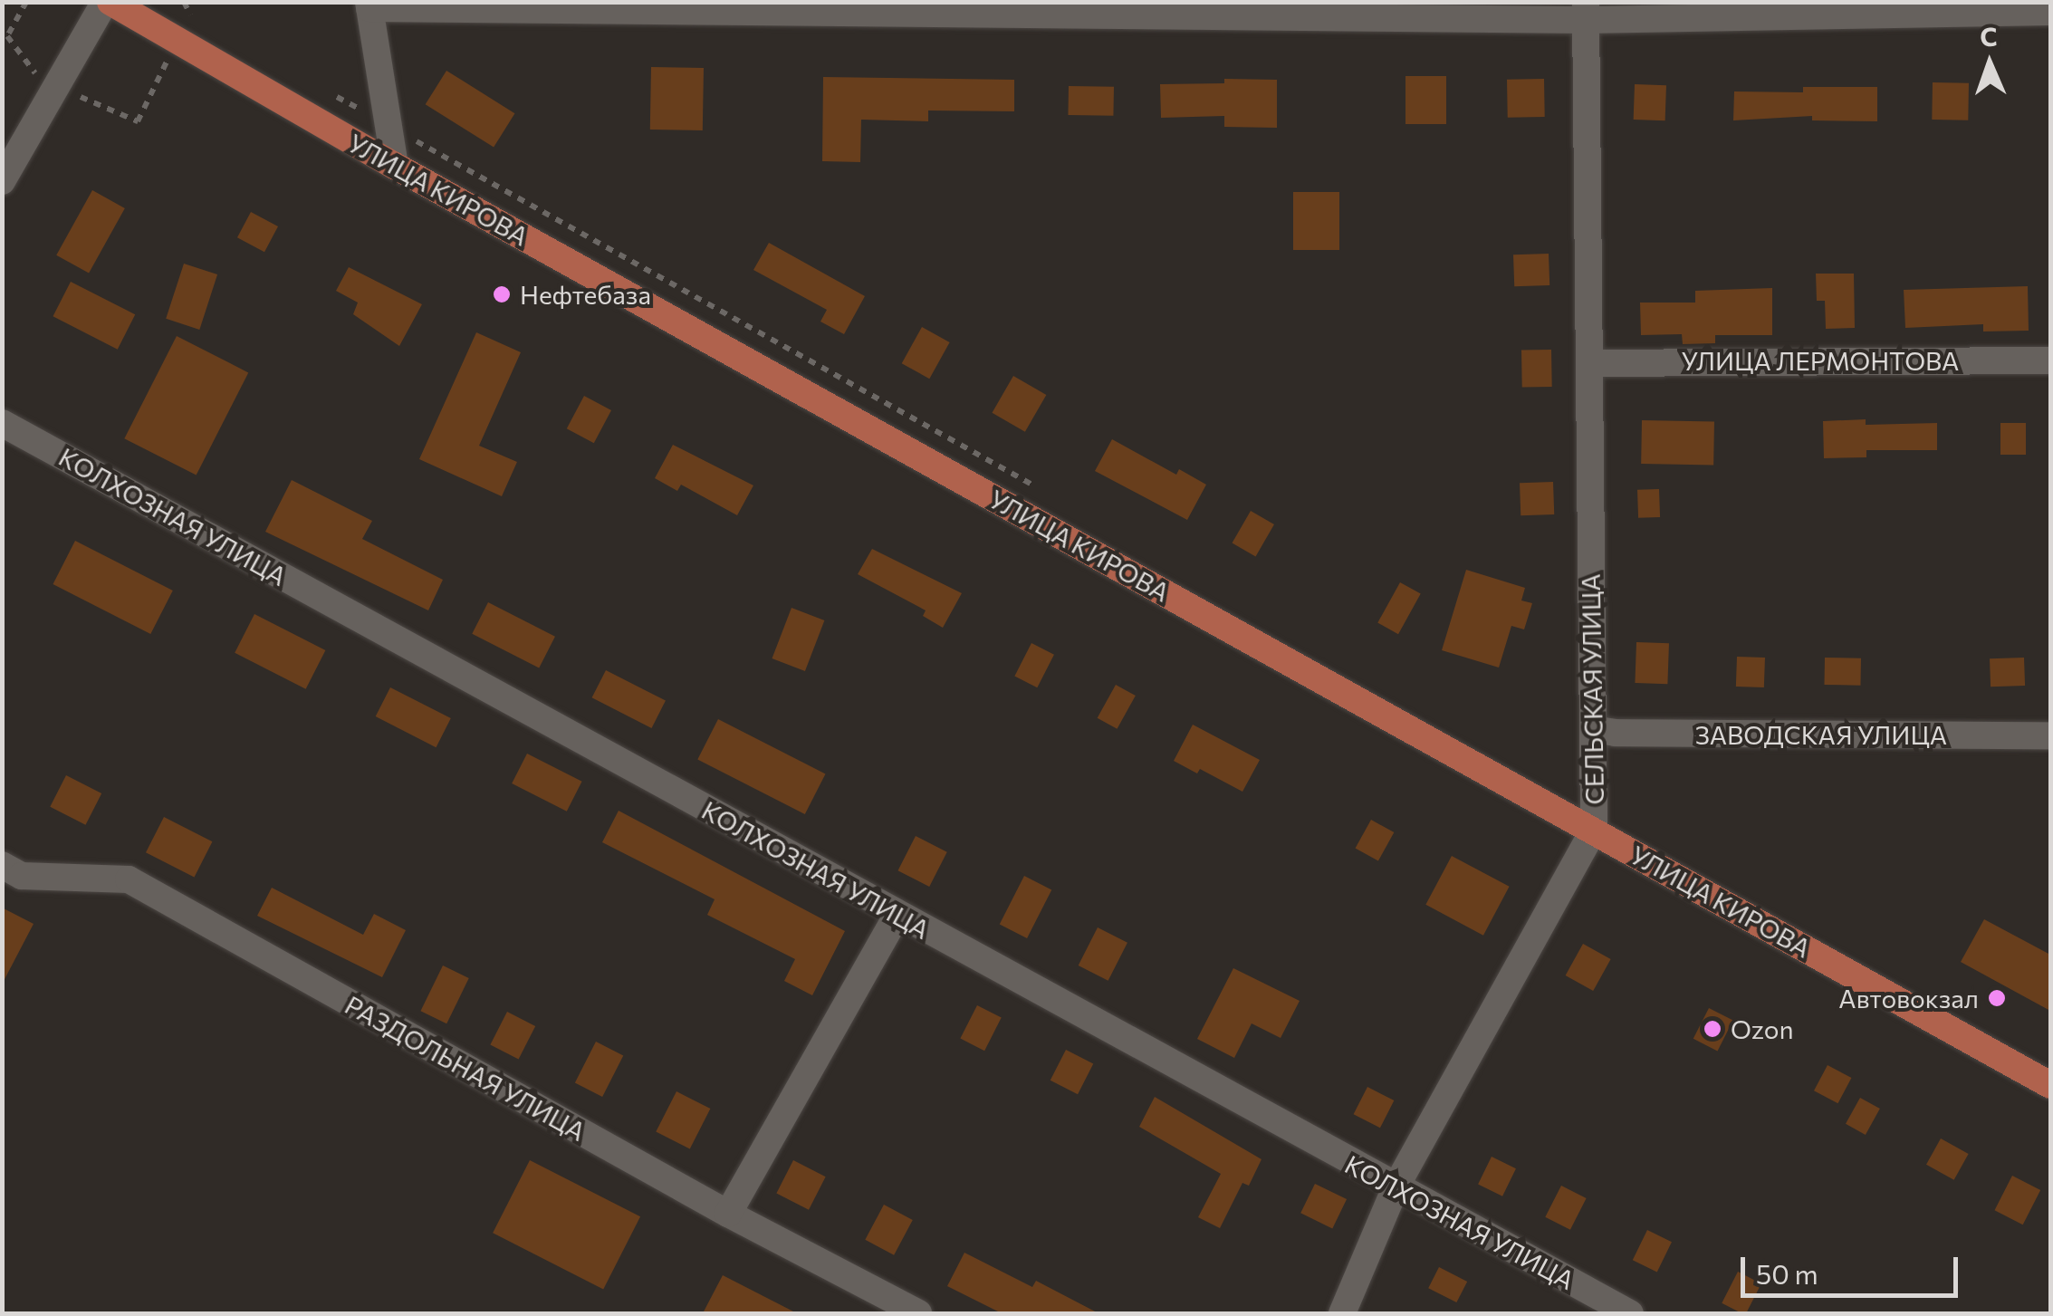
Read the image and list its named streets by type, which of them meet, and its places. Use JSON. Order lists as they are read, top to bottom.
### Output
{
  "streets": {
    "main road": ["УЛИЦА КИРОВА"],
    "street": [
      "УЛИЦА ЛЕРМОНТОВА",
      "КОЛХОЗНАЯ УЛИЦА",
      "СЕЛЬСКАЯ УЛИЦА",
      "ЗАВОДСКАЯ УЛИЦА",
      "РАЗДОЛЬНАЯ УЛИЦА"
    ]
  },
  "crossings": [
    ["УЛИЦА КИРОВА", "СЕЛЬСКАЯ УЛИЦА"],
    ["УЛИЦА ЛЕРМОНТОВА", "СЕЛЬСКАЯ УЛИЦА"],
    ["КОЛХОЗНАЯ УЛИЦА", "СЕЛЬСКАЯ УЛИЦА"],
    ["СЕЛЬСКАЯ УЛИЦА", "ЗАВОДСКАЯ УЛИЦА"]
  ],
  "places": ["Нефтебаза", "Автовокзал", "Ozon"],
  "scale_bar": "50 m",
  "north": "top"
}
